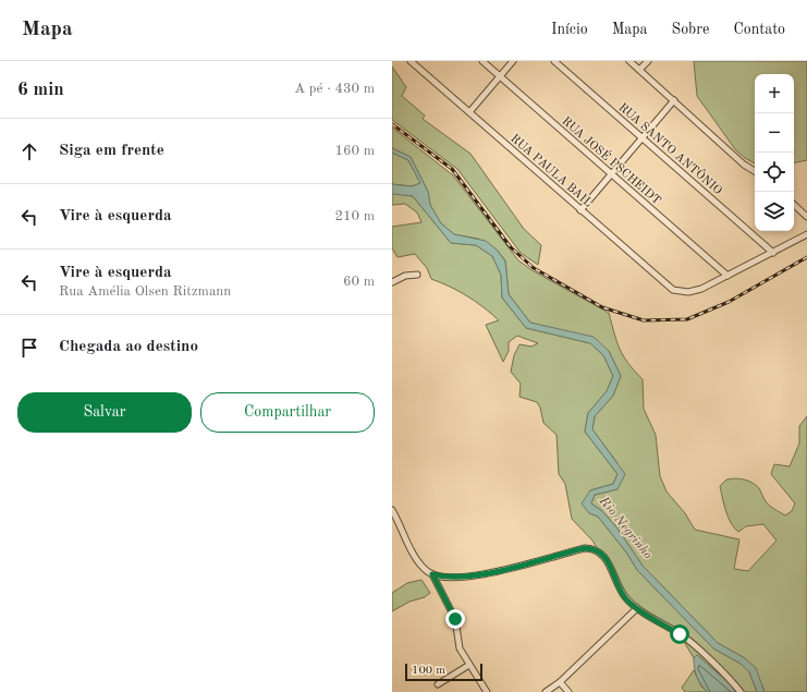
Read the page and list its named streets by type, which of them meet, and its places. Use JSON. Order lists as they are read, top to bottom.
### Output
{
  "streets": {
    "street": ["RUA SANTO ANTÔNIO", "RUA JOSÉ PSCHEIDT", "RUA PAULA BAIL"]
  },
  "crossings": [
    ["RUA JOSÉ PSCHEIDT", "RUA PAULA BAIL"]
  ],
  "water": ["Rio Negrinho"],
  "scale_bar": "100 m",
  "page": {
    "header": "Mapa",
    "nav": [
      "Início",
      "Mapa",
      "Sobre",
      "Contato"
    ],
    "heading": ["6 min", "A pé · 430 m"],
    "map_buttons": ["+", "−"],
    "list": [
      ["Siga em frente", "160 m"],
      ["Vire à esquerda", "210 m"],
      ["Vire à esquerda", "Rua Amélia Olsen Ritzmann", "60 m"],
      "Chegada ao destino"
    ],
    "buttons": ["Salvar", "Compartilhar"],
    "scale": "100 m"
  }
}
